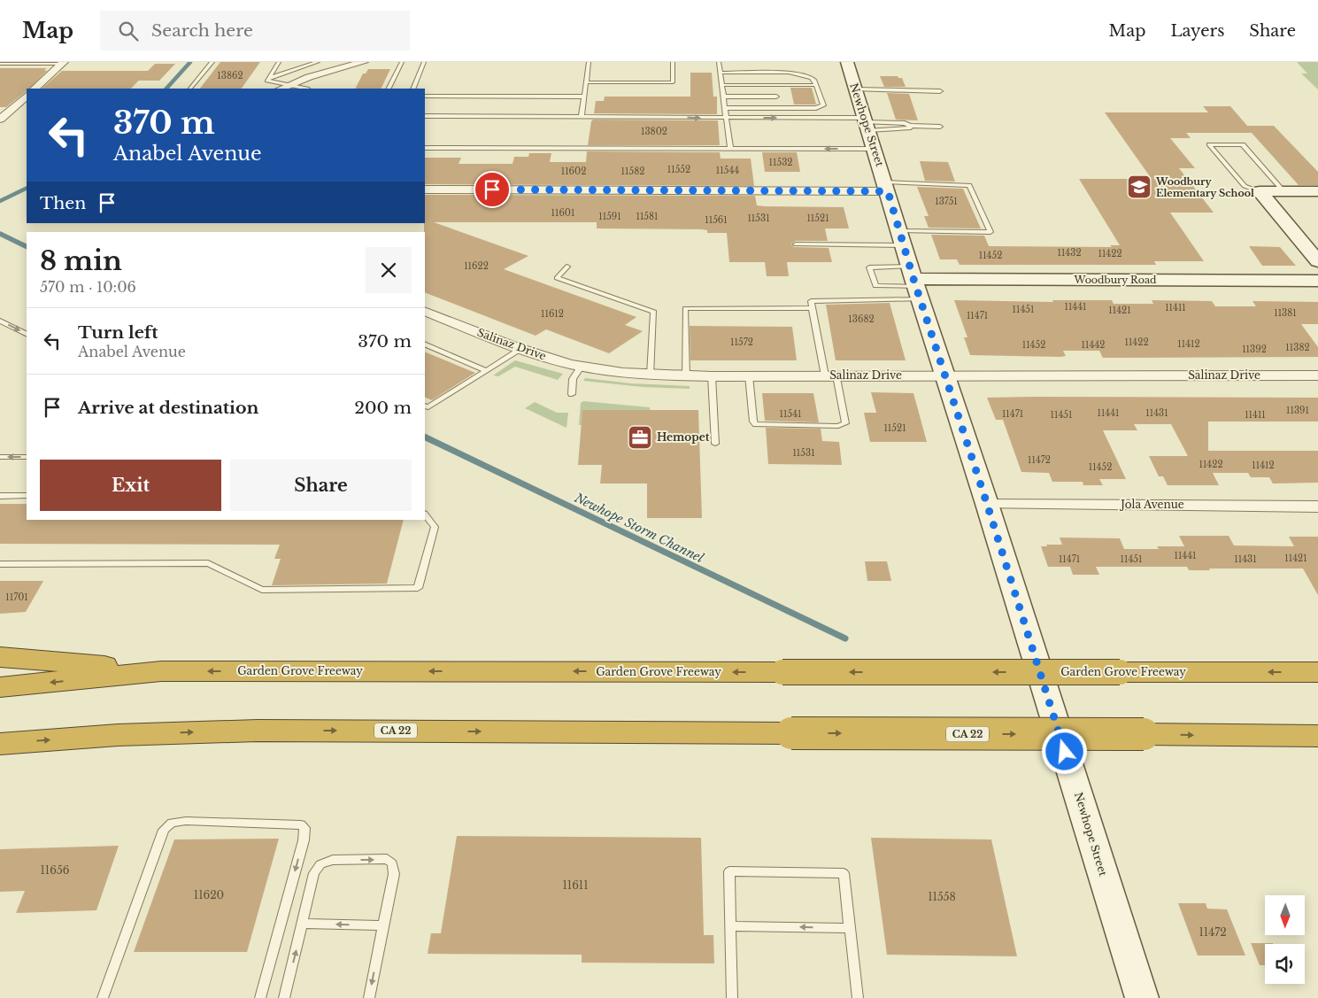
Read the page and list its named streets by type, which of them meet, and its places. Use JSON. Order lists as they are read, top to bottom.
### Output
{
  "streets": {
    "highway": ["Garden Grove Freeway", "CA 22"],
    "street": [
      "Newhope Street",
      "Woodbury Road",
      "Salinaz Drive",
      "Jola Avenue"
    ]
  },
  "crossings": [
    ["Newhope Street", "Woodbury Road"],
    ["Newhope Street", "Salinaz Drive"],
    ["Newhope Street", "Jola Avenue"]
  ],
  "water": ["Newhope Storm Channel"],
  "places": {
    "school or university": ["Woodbury Elementary School"],
    "office": ["Hemopet"]
  },
  "house_numbers": [
    "13862",
    "13802",
    "11532",
    "11552",
    "11544",
    "11602",
    "11582",
    "13751",
    "11601",
    "11591",
    "11581",
    "11531",
    "11521",
    "11561",
    "11432",
    "11422",
    "11452",
    "11622",
    "11441",
    "11411",
    "11451",
    "11421",
    "11381",
    "11612",
    "11471",
    "13682",
    "11572",
    "11422",
    "11412",
    "11452",
    "11442",
    "11382",
    "11392",
    "11391",
    "11441",
    "11431",
    "11541",
    "11471",
    "11451",
    "11411",
    "11521",
    "11531",
    "11472",
    "11422",
    "11412",
    "11452",
    "11441",
    "11421",
    "11471",
    "11451",
    "11431",
    "11701",
    "11656",
    "11611",
    "11620",
    "11558",
    "11472"
  ],
  "north": "bottom",
  "page": {
    "header": "Map",
    "search": "Search here",
    "nav": ["Map", "Layers", "Share"],
    "turn": ["370 m", "Anabel Avenue"],
    "then": "Then",
    "heading": ["8 min", "570 m · 10:06"],
    "list": [
      {
        "name": "Turn left",
        "note": "Anabel Avenue",
        "value": "370 m"
      },
      {
        "name": "Arrive at destination",
        "value": "200 m"
      }
    ],
    "buttons": ["Exit", "Share"]
  }
}
